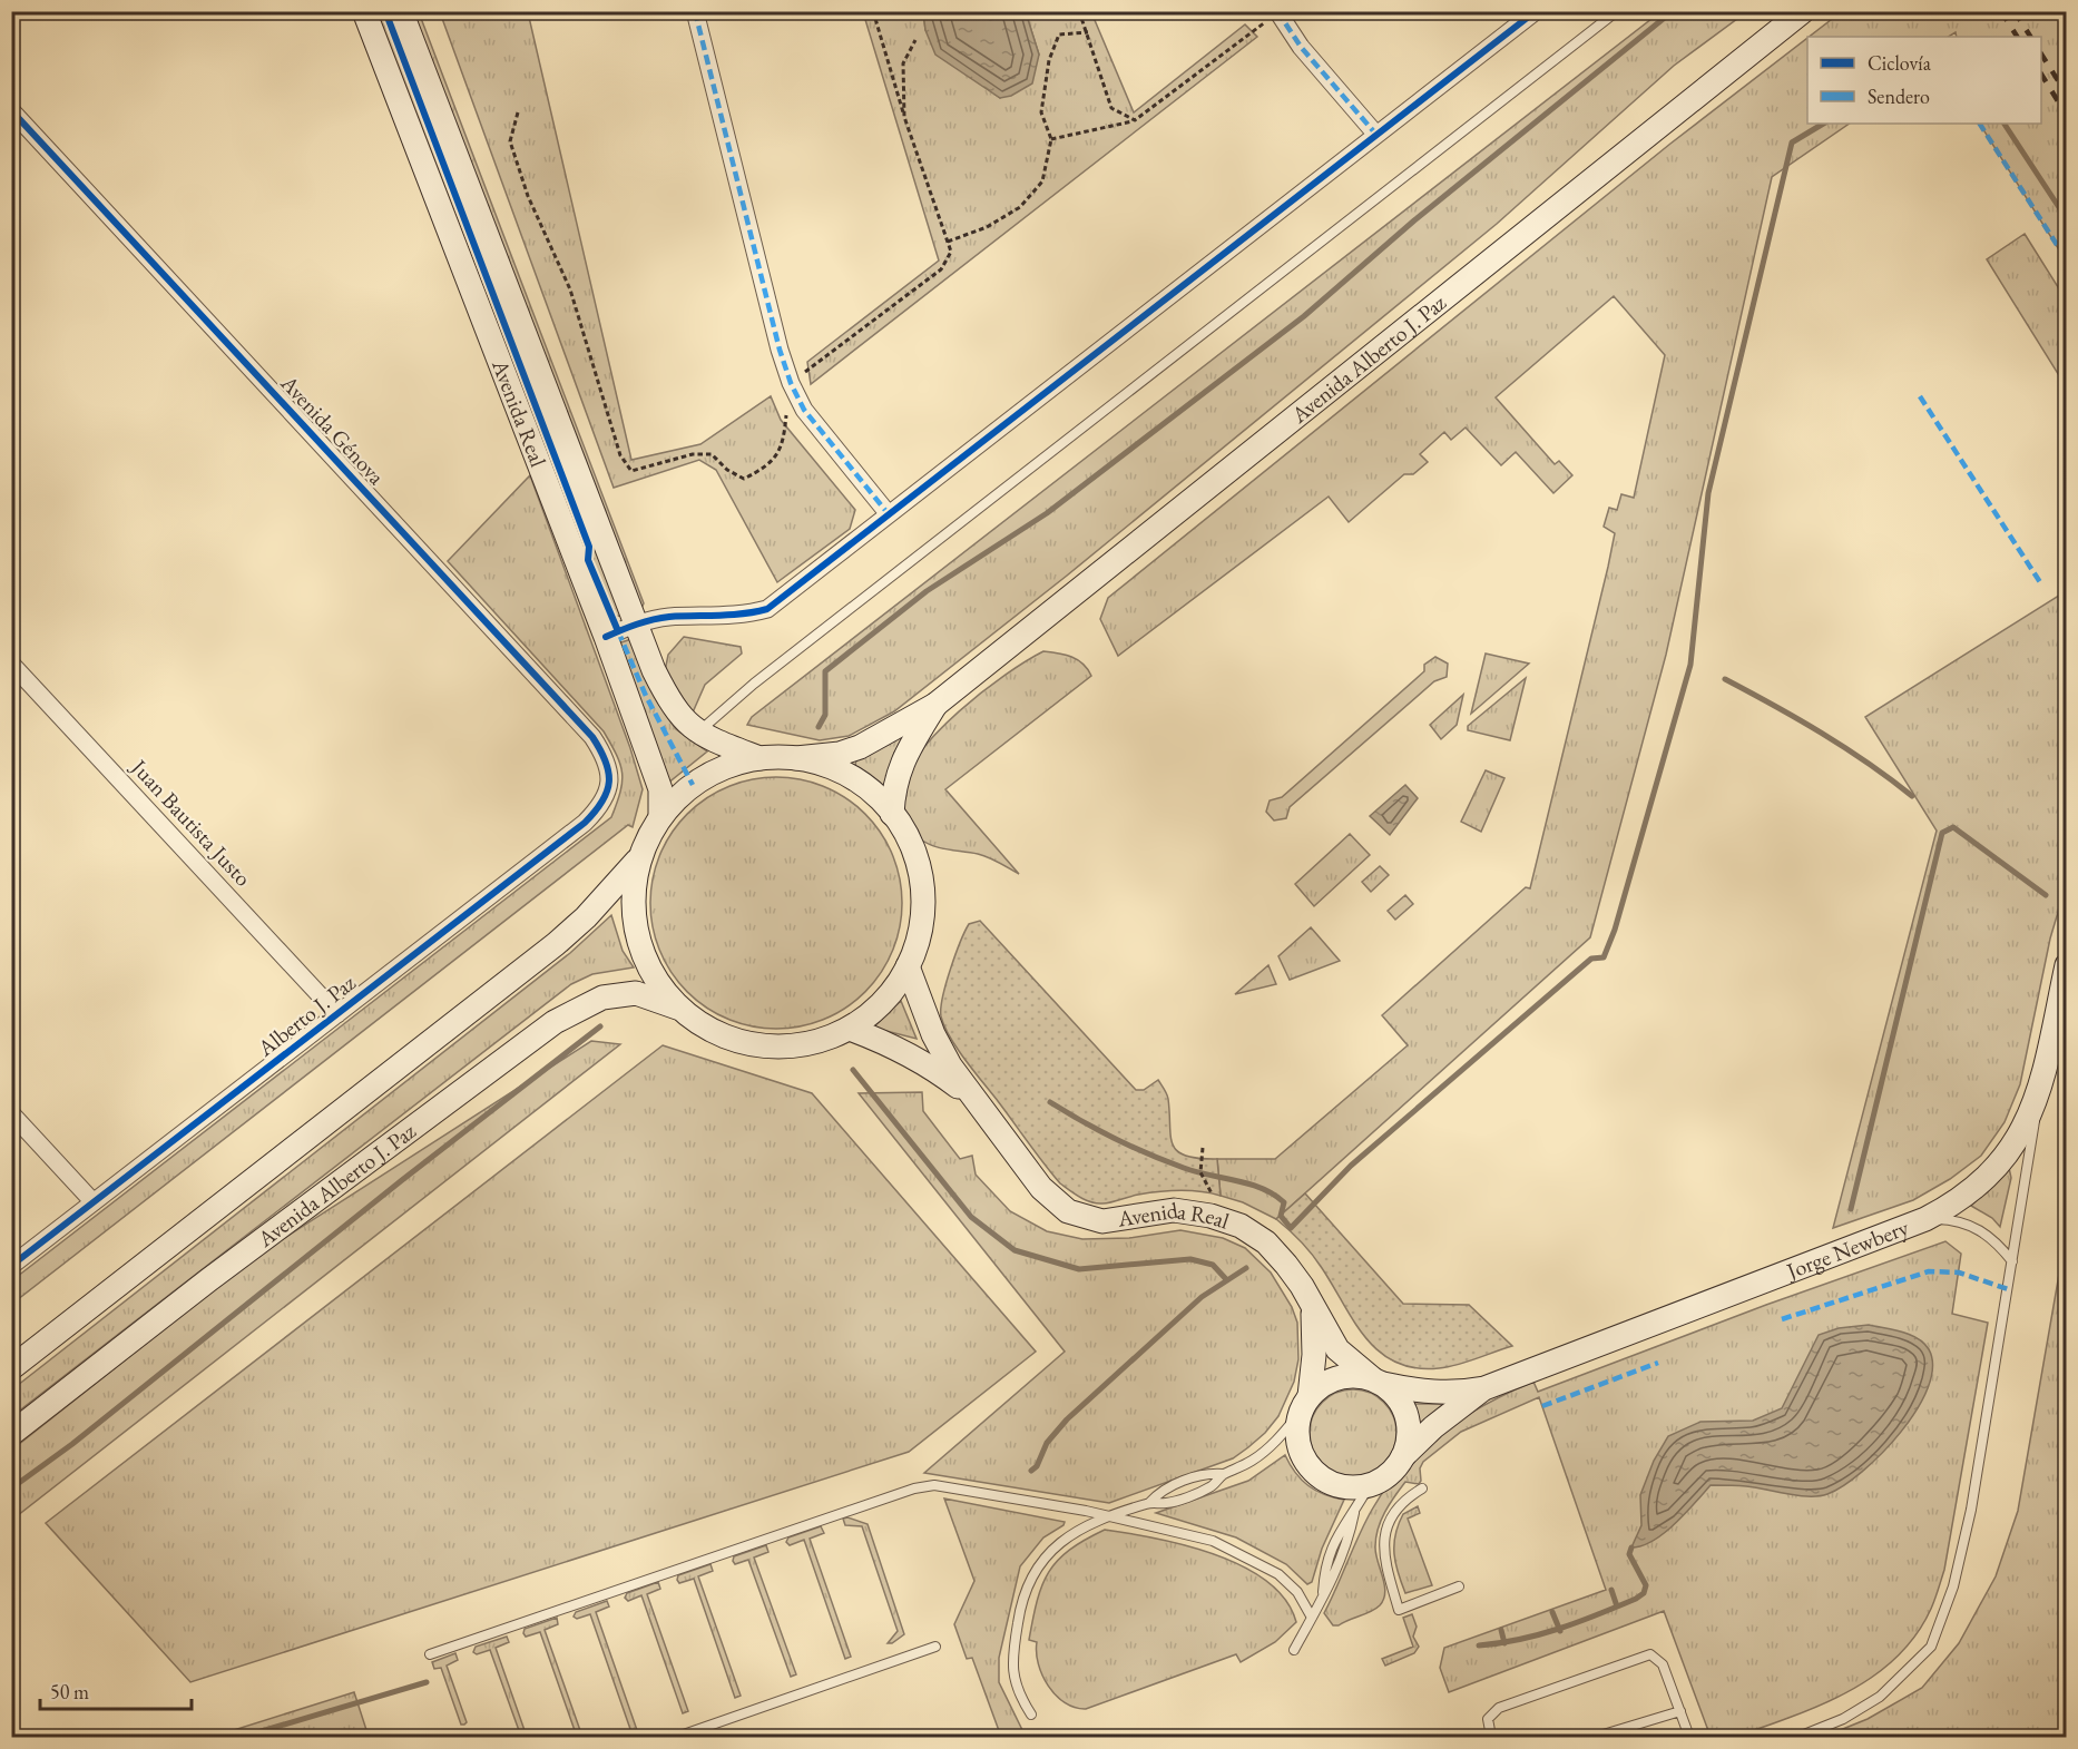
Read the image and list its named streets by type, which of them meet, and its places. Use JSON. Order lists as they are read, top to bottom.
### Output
{
  "streets": {
    "main road": ["Avenida Alberto J. Paz", "Avenida Real", "Jorge Newbery"],
    "street": ["Avenida Génova", "Juan Bautista Justo", "Alberto J. Paz"]
  },
  "crossings": [
    ["Avenida Real", "Jorge Newbery"],
    ["Avenida Génova", "Alberto J. Paz"],
    ["Juan Bautista Justo", "Alberto J. Paz"]
  ],
  "legend": ["Ciclovía", "Sendero"],
  "scale_bar": "50 m"
}
